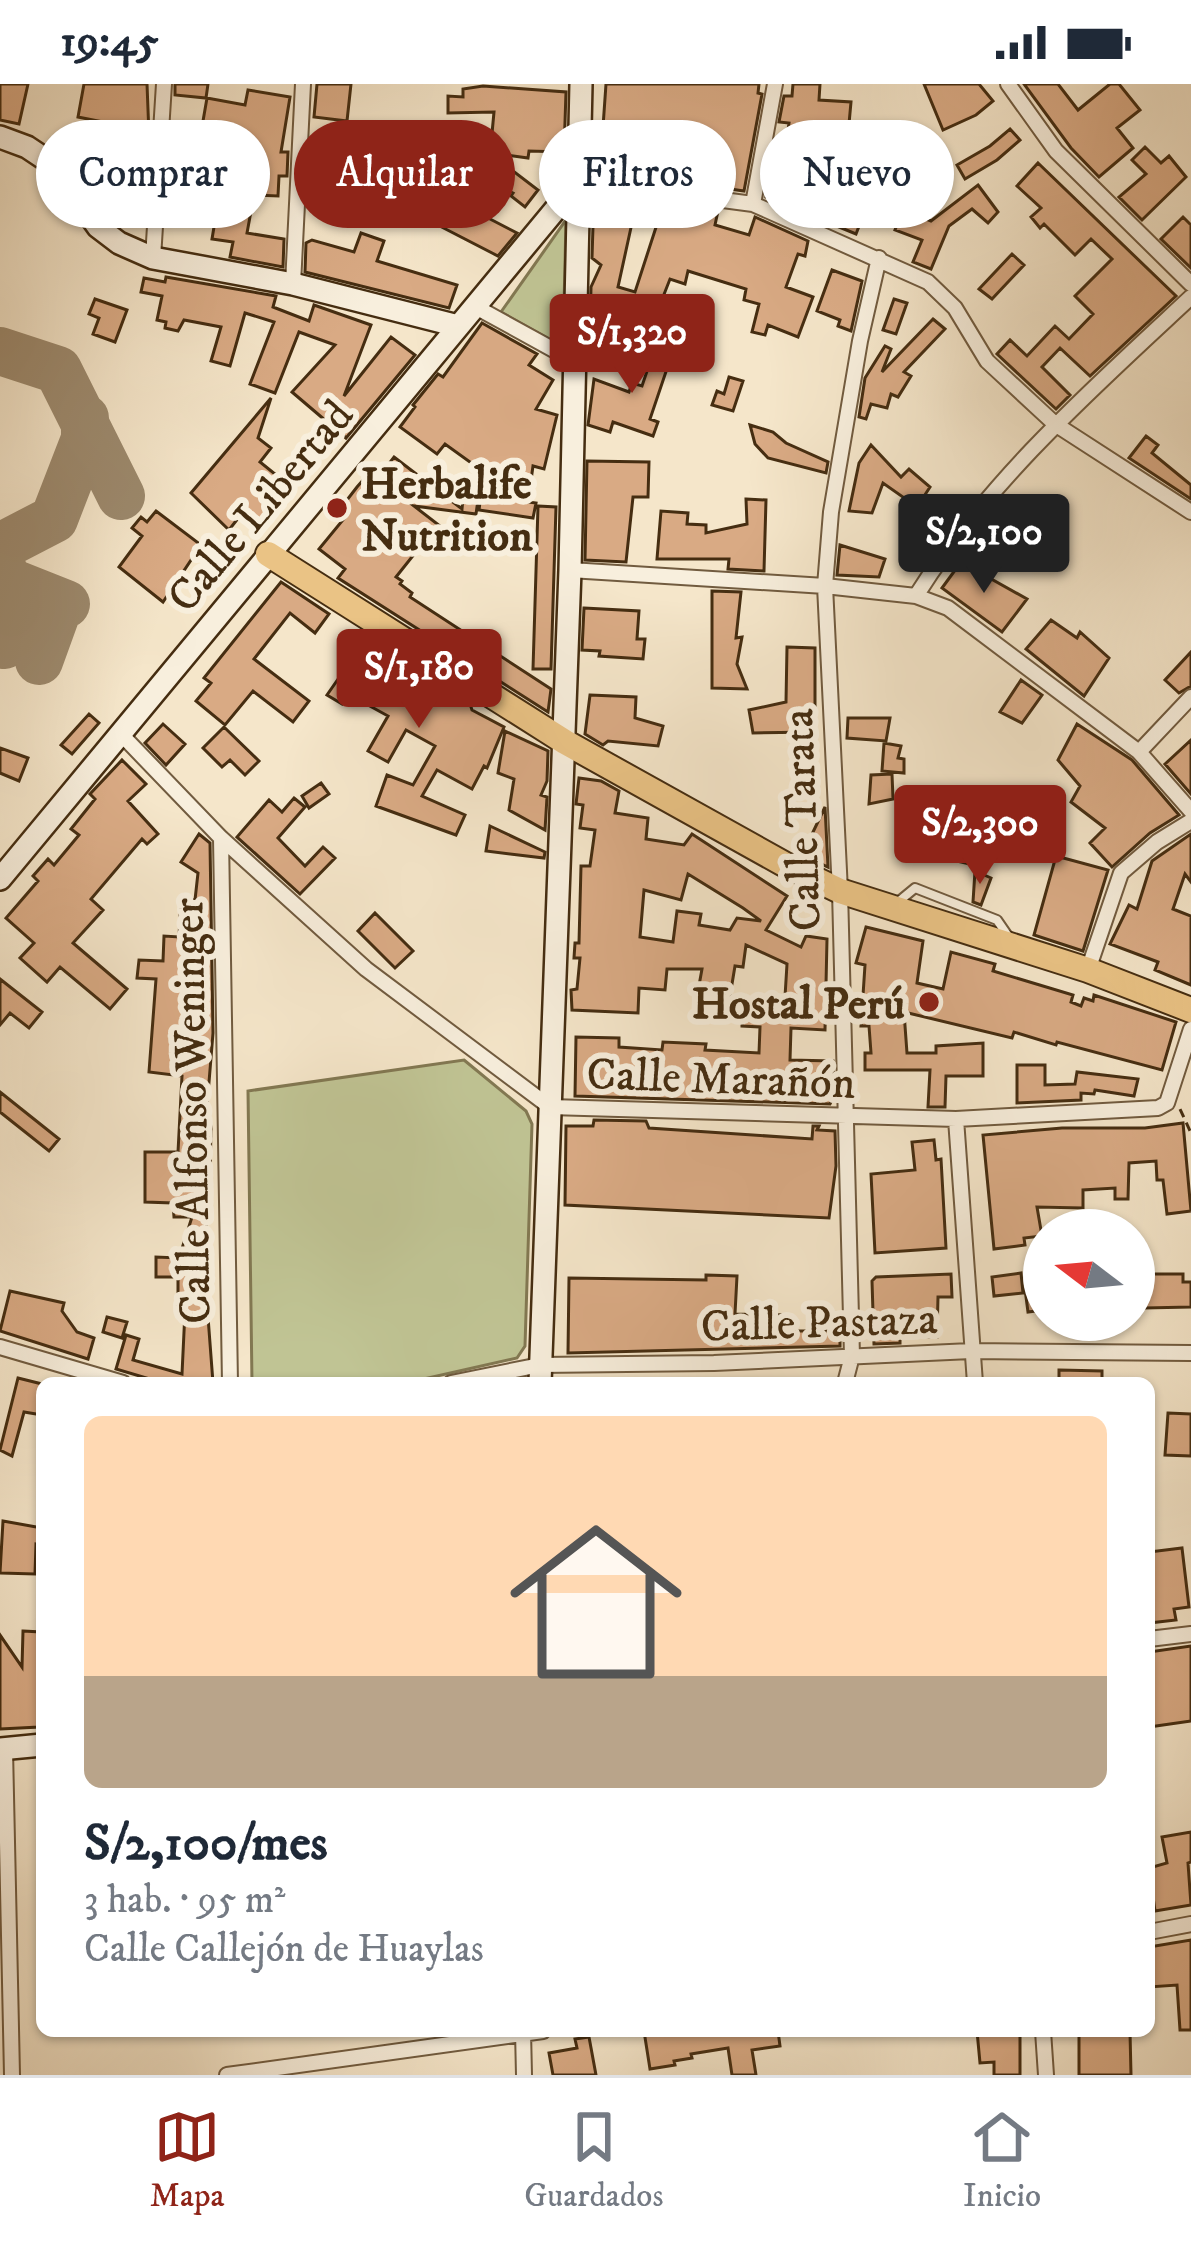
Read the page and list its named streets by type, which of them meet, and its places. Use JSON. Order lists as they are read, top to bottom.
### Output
{
  "streets": {
    "street": [
      "Calle Libertad",
      "Calle Tarata",
      "Calle Marañón",
      "Calle Alfonso Weninger",
      "Calle Pastaza"
    ]
  },
  "crossings": [
    ["Calle Libertad", "Calle Marañón"],
    ["Calle Tarata", "Calle Marañón"],
    ["Calle Tarata", "Calle Pastaza"],
    ["Calle Marañón", "Calle Alfonso Weninger"]
  ],
  "places": ["Herbalife Nutrition", "Hostal Perú"],
  "north": "left",
  "page": {
    "status": "19:45",
    "chip": [
      "Comprar",
      "Alquilar",
      "Filtros",
      "Nuevo"
    ],
    "price": [
      "S/1,320",
      "S/2,100",
      "S/1,180",
      "S/2,300"
    ],
    "list": [
      {
        "name": "S/2,100/mes",
        "note": "3 hab. · 95 m² · Calle Callejón de Huaylas"
      }
    ],
    "tabs": ["Mapa", "Guardados", "Inicio"]
  }
}
